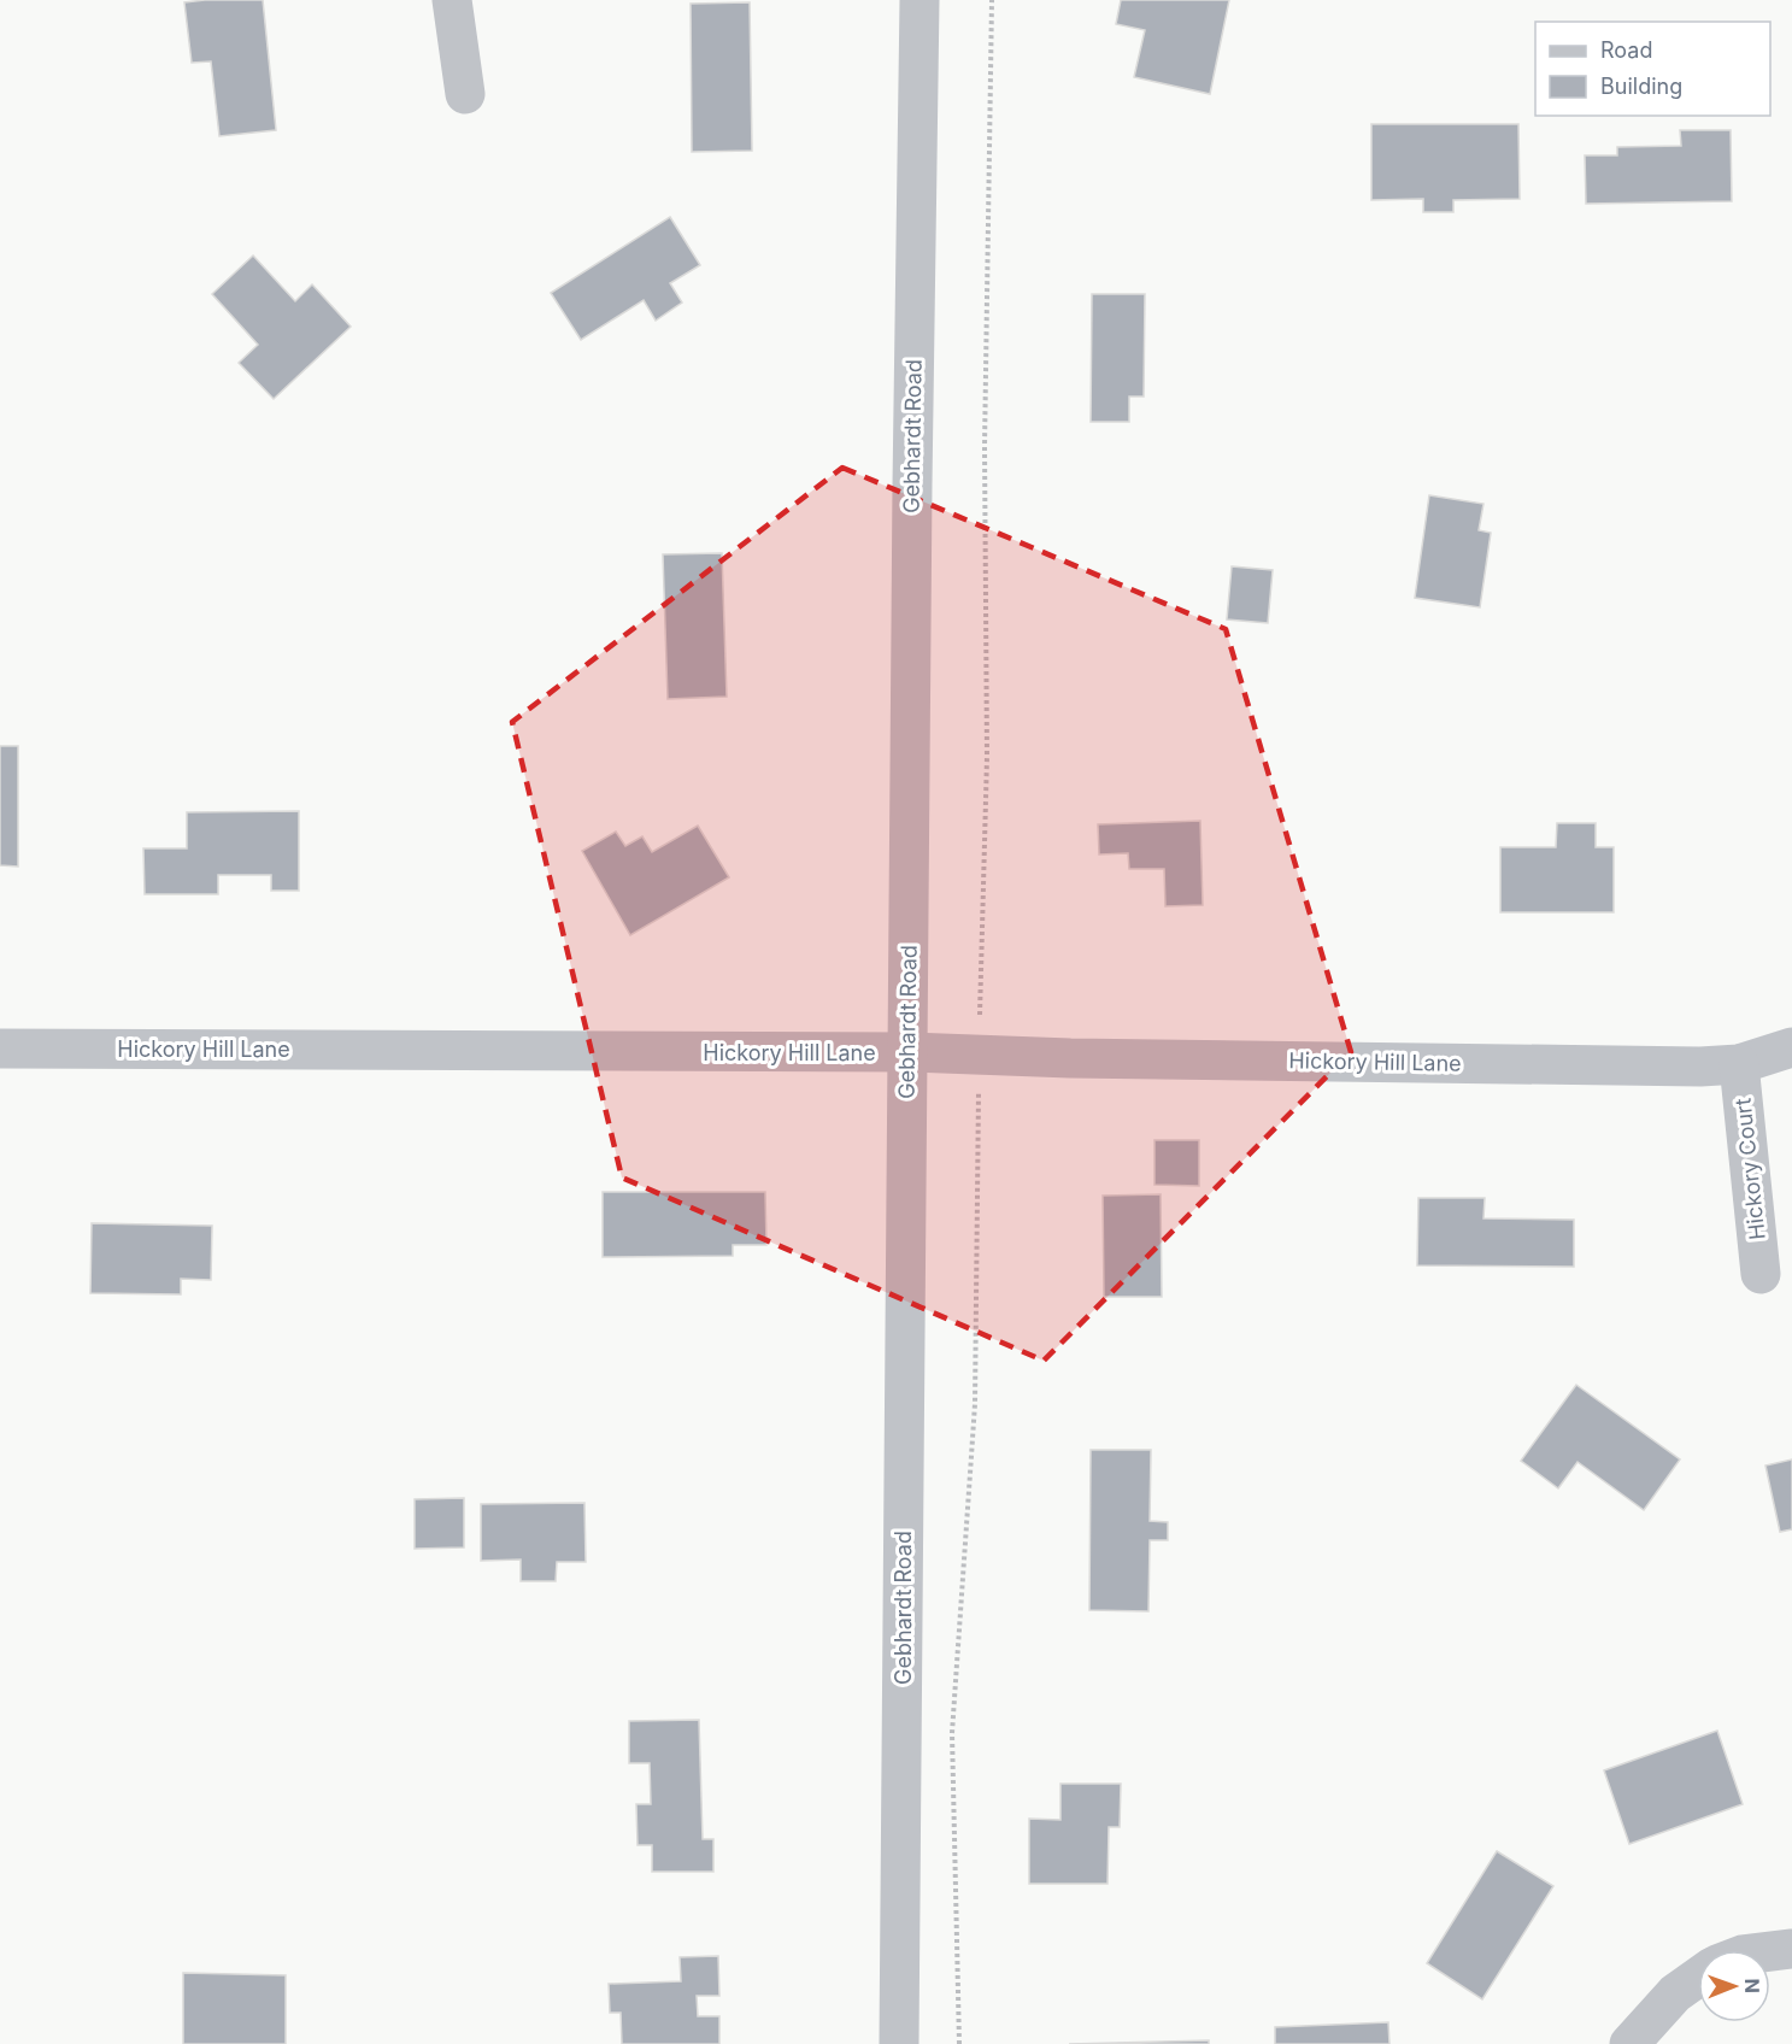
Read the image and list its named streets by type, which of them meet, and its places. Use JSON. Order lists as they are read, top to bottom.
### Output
{
  "streets": {
    "street": ["Gebhardt Road", "Hickory Hill Lane", "Hickory Court"]
  },
  "crossings": [
    ["Gebhardt Road", "Hickory Hill Lane"],
    ["Hickory Hill Lane", "Hickory Court"]
  ],
  "legend": ["Road", "Building"],
  "north": "right"
}
